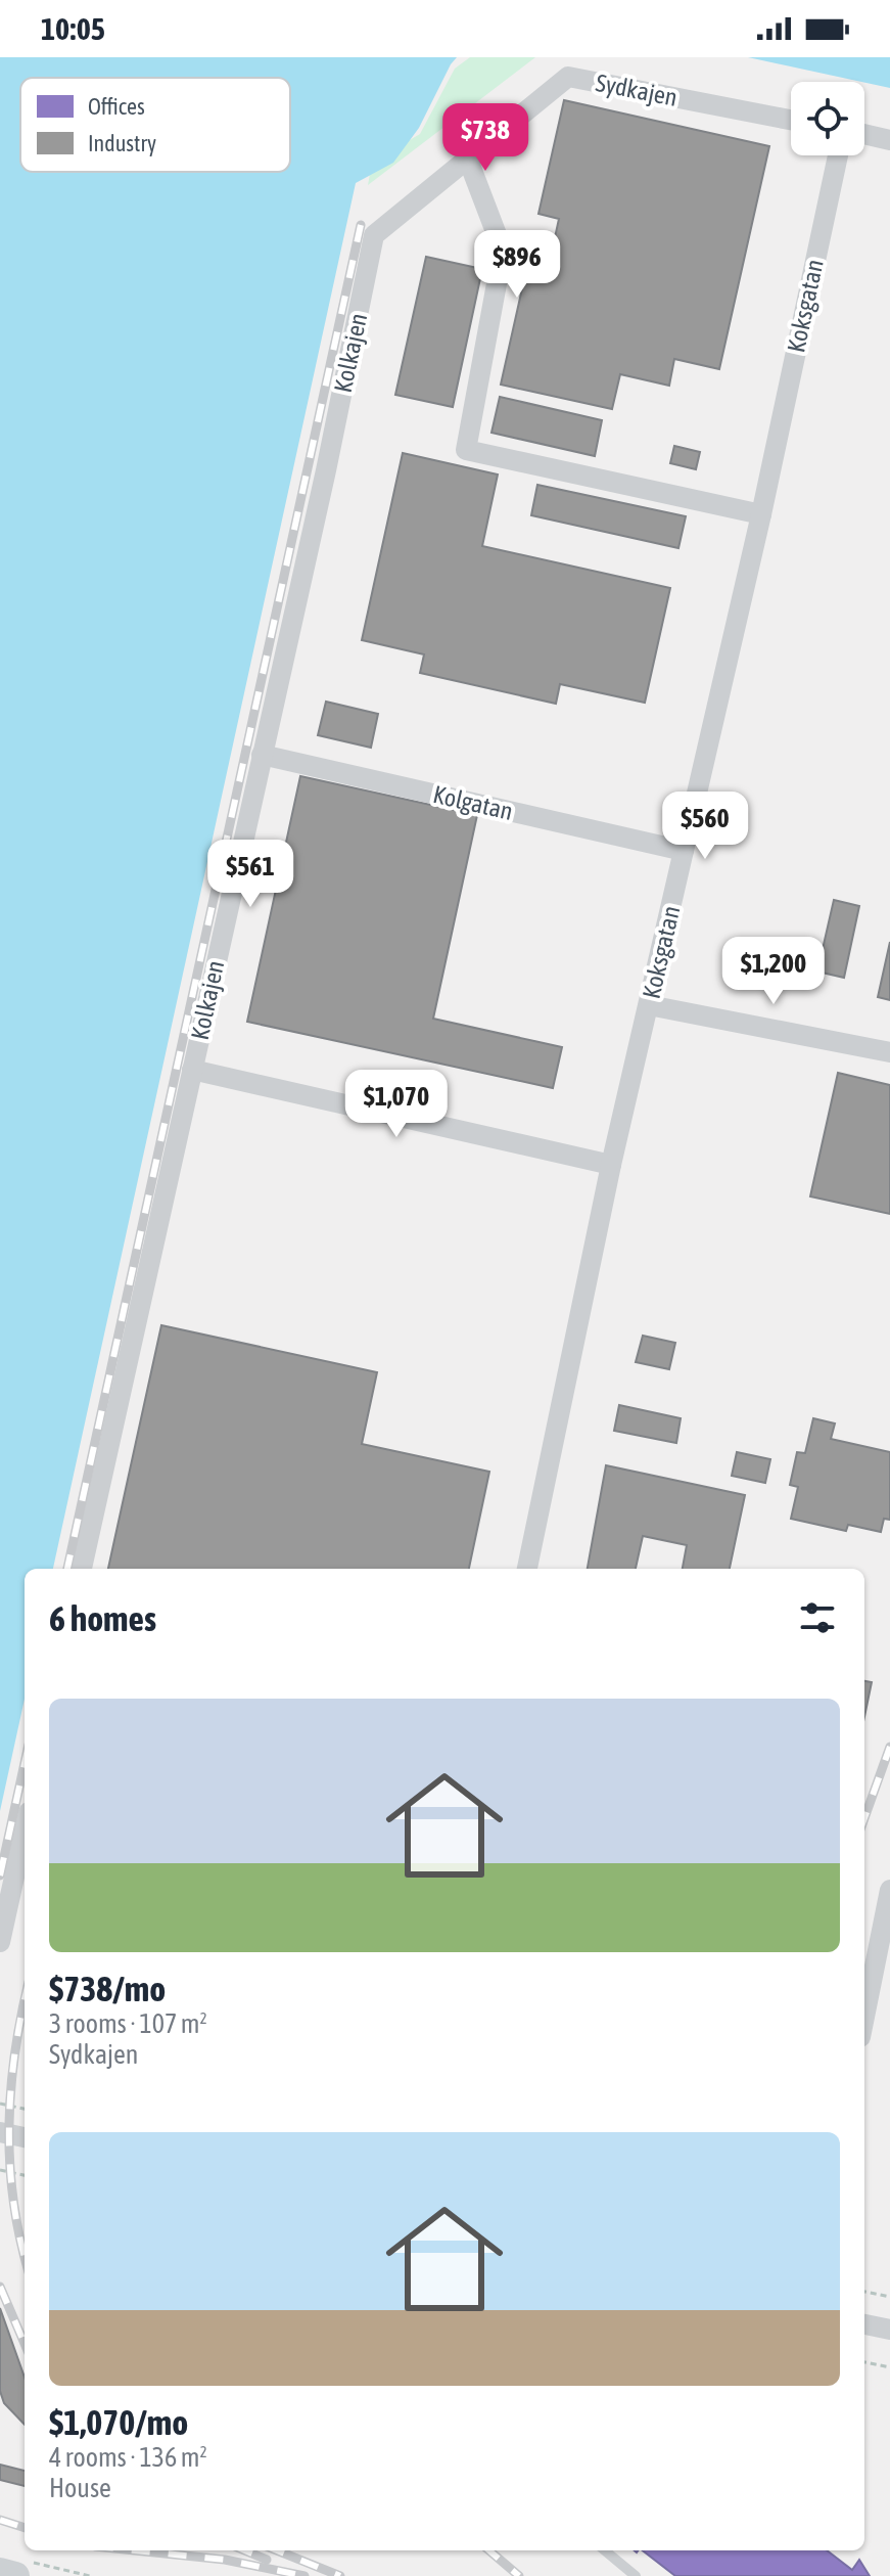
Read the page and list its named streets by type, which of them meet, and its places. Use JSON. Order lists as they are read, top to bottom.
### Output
{
  "streets": {
    "street": [
      "Sydkajen",
      "Koksgatan",
      "Kolkajen",
      "Kolgatan"
    ]
  },
  "crossings": [
    ["Sydkajen", "Kolkajen"],
    ["Koksgatan", "Kolgatan"],
    ["Kolkajen", "Kolgatan"]
  ],
  "legend": ["Offices", "Industry"],
  "page": {
    "status": "10:05",
    "price": [
      "$738",
      "$896",
      "$560",
      "$561",
      "$1,200",
      "$1,070"
    ],
    "heading": "6 homes",
    "list": [
      {
        "name": "$738/mo",
        "note": "3 rooms · 107 m² · Sydkajen"
      },
      {
        "name": "$1,070/mo",
        "note": "4 rooms · 136 m² · House"
      }
    ]
  }
}
